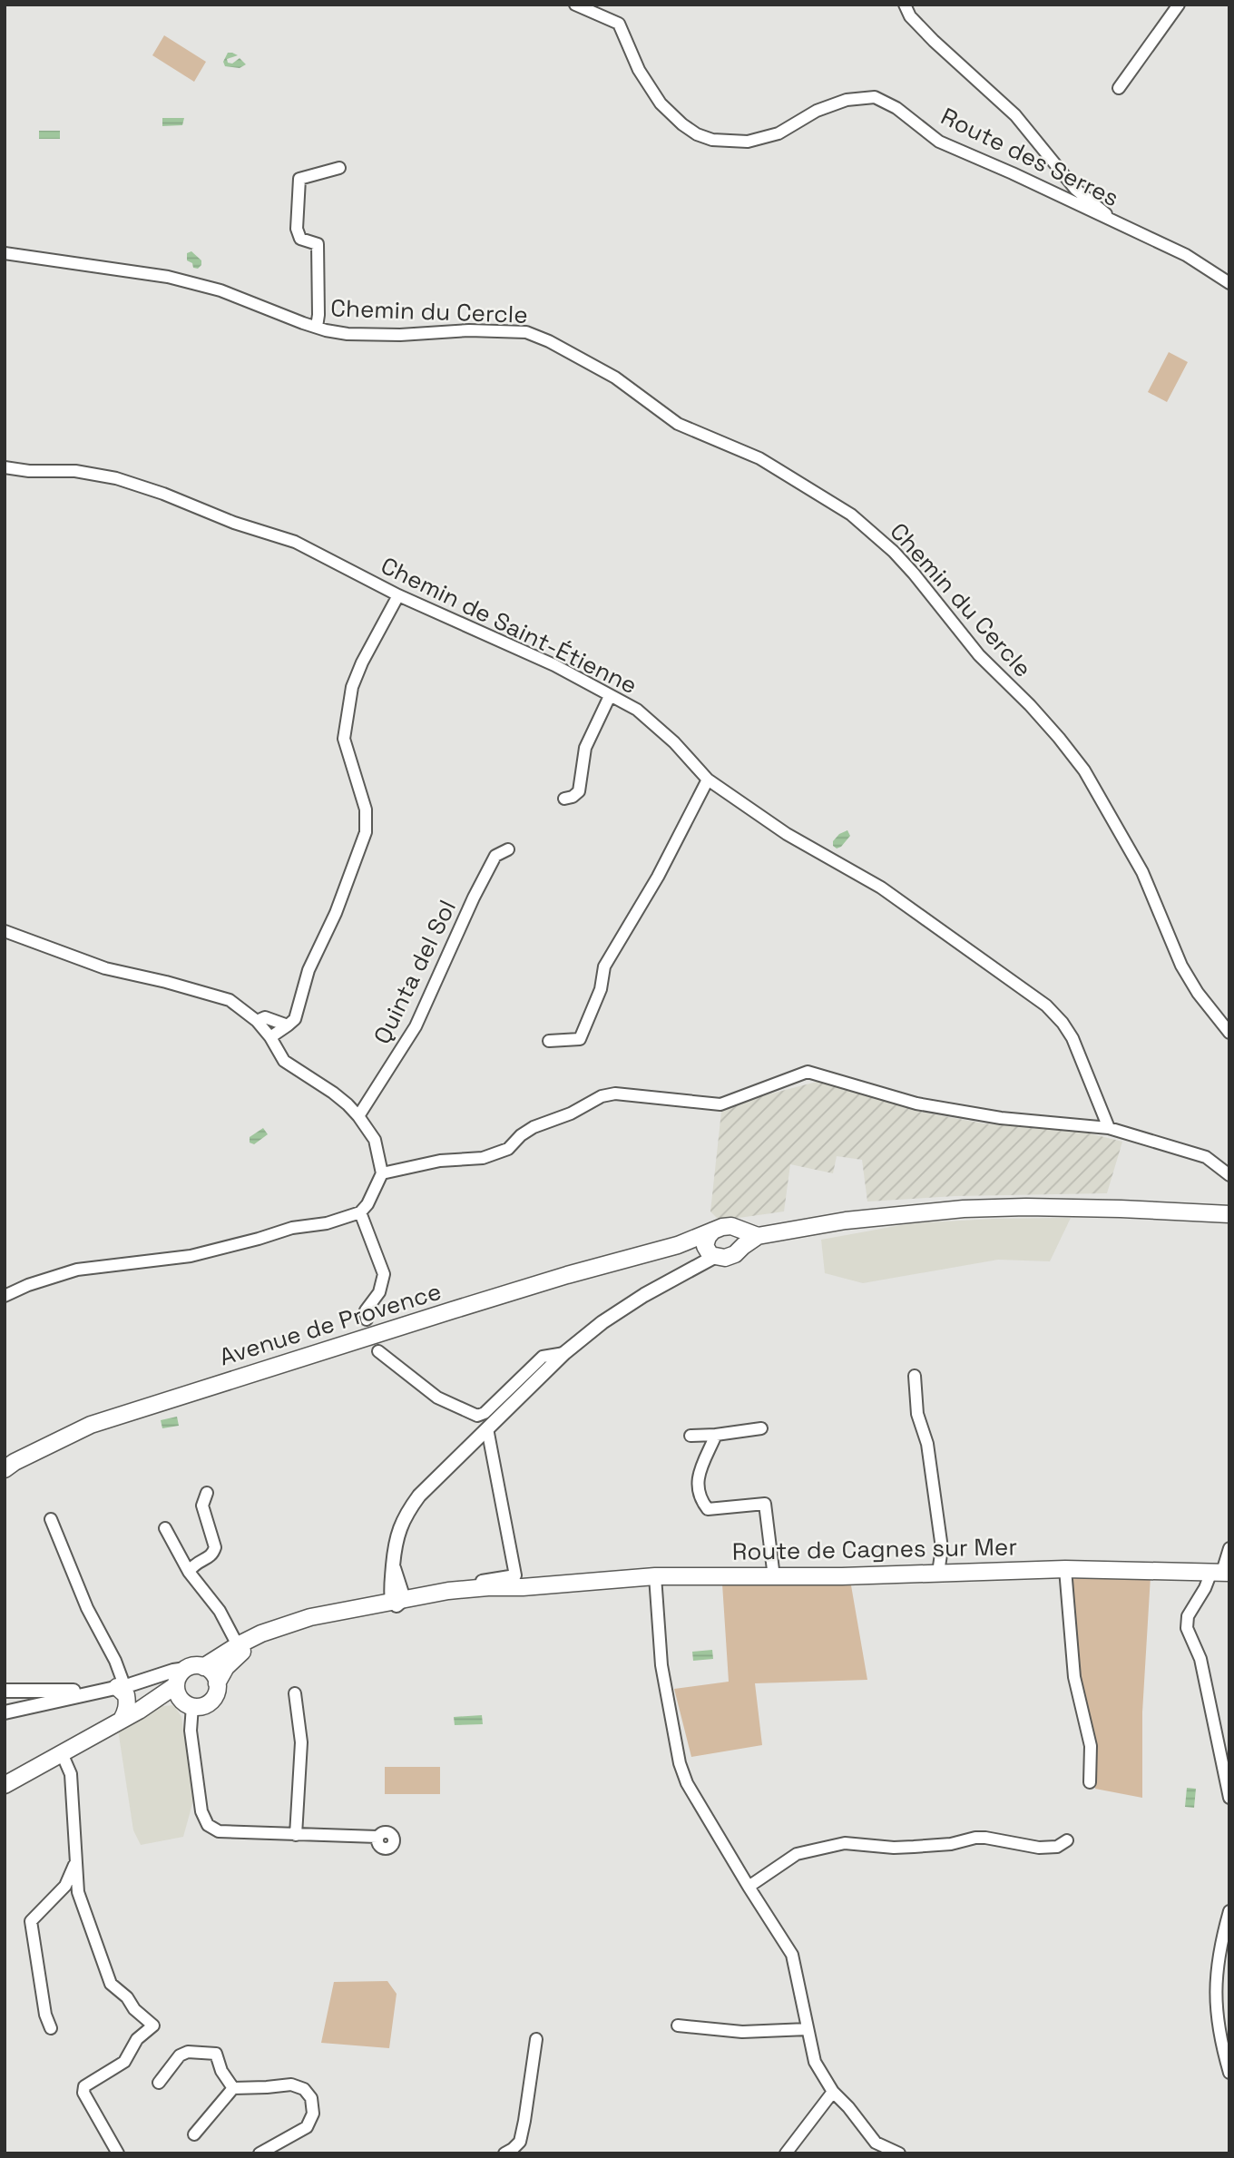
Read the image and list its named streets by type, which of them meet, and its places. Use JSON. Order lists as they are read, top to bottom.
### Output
{
  "streets": {
    "main road": ["Avenue de Provence", "Route de Cagnes sur Mer"],
    "street": [
      "Route des Serres",
      "Chemin du Cercle",
      "Chemin de Saint-Étienne",
      "Quinta del Sol"
    ]
  }
}
